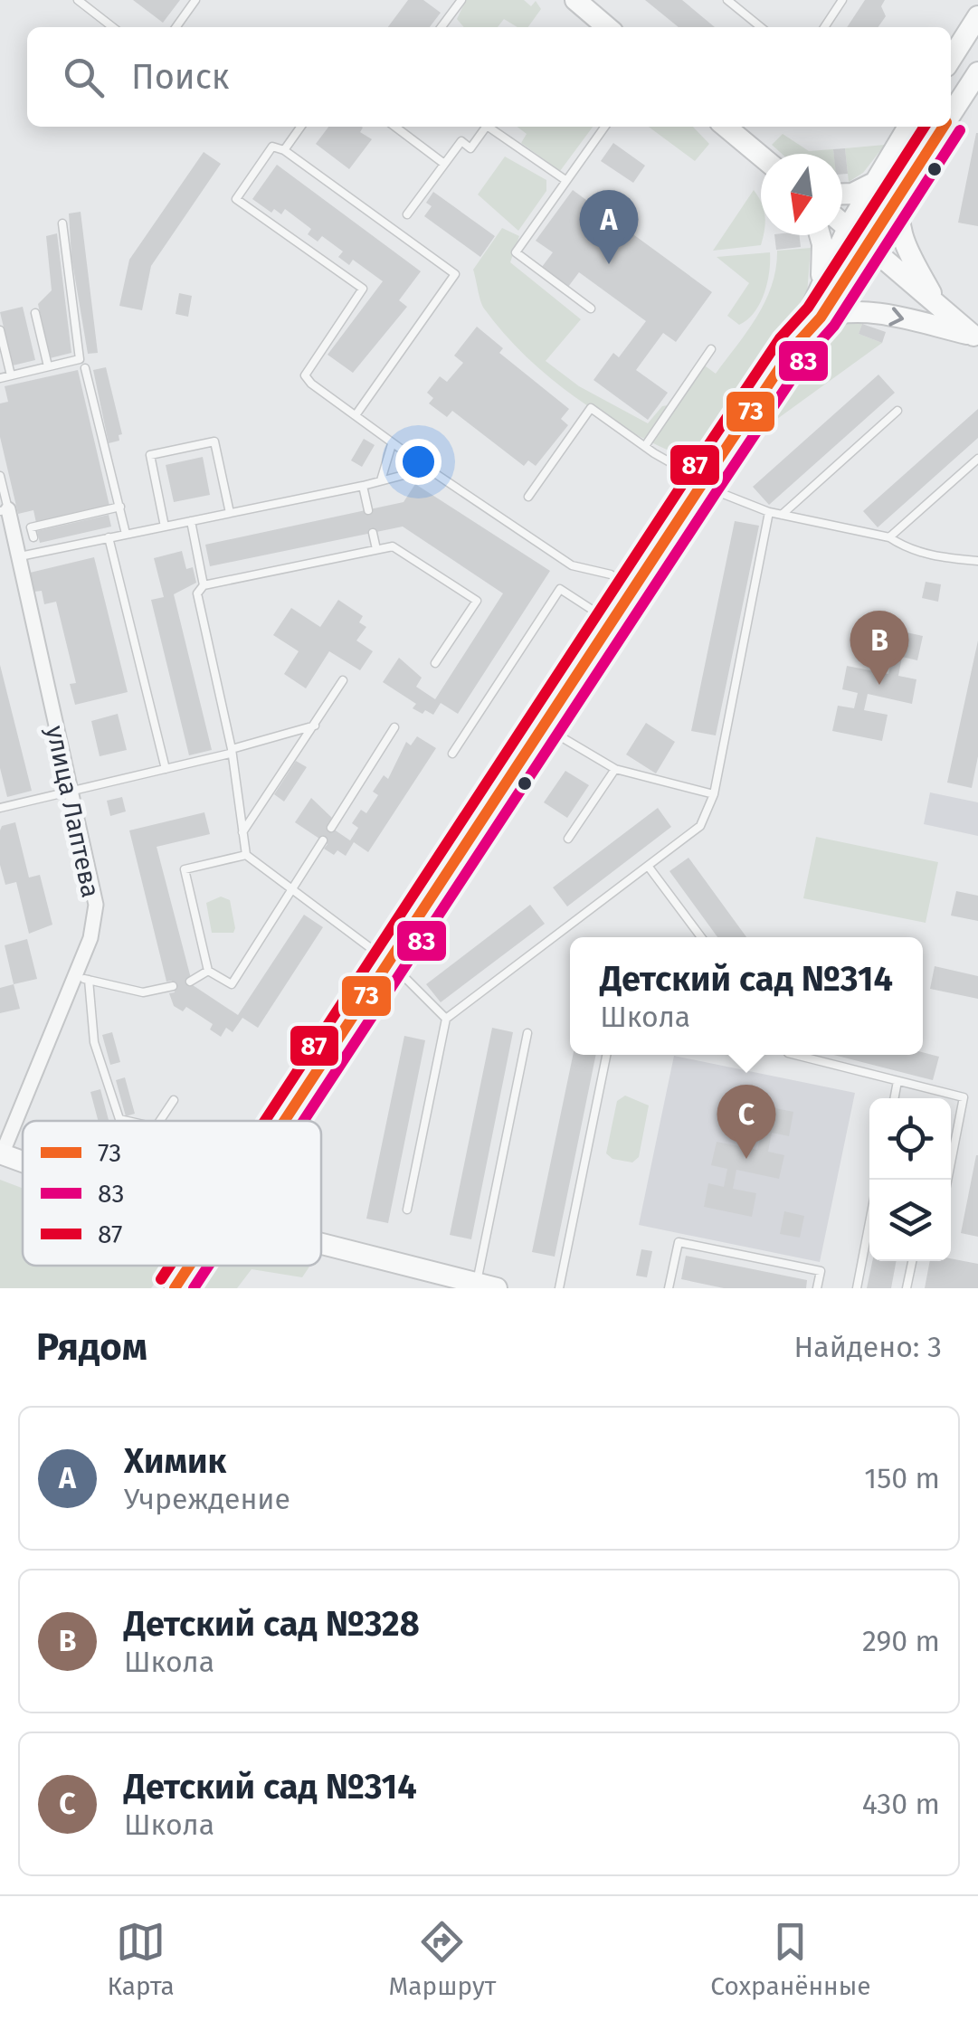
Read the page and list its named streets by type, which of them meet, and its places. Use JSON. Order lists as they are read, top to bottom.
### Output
{
  "streets": {
    "street": ["улица Лаптева"]
  },
  "lines": ["transit line 73", "transit line 87", "transit line 83"],
  "legend": ["73", "83", "87"],
  "north": "bottom",
  "page": {
    "search": "Поиск",
    "pins": ["A", "B", "C"],
    "popup": ["Детский сад №314", "Школа"],
    "heading": ["Рядом", "Найдено: 3"],
    "list": [
      {
        "mark": "A",
        "name": "Химик",
        "note": "Учреждение",
        "value": "150 m"
      },
      {
        "mark": "B",
        "name": "Детский сад №328",
        "note": "Школа",
        "value": "290 m"
      },
      {
        "mark": "C",
        "name": "Детский сад №314",
        "note": "Школа",
        "value": "430 m"
      }
    ],
    "nav": ["Карта", "Маршрут", "Сохранённые"]
  }
}
